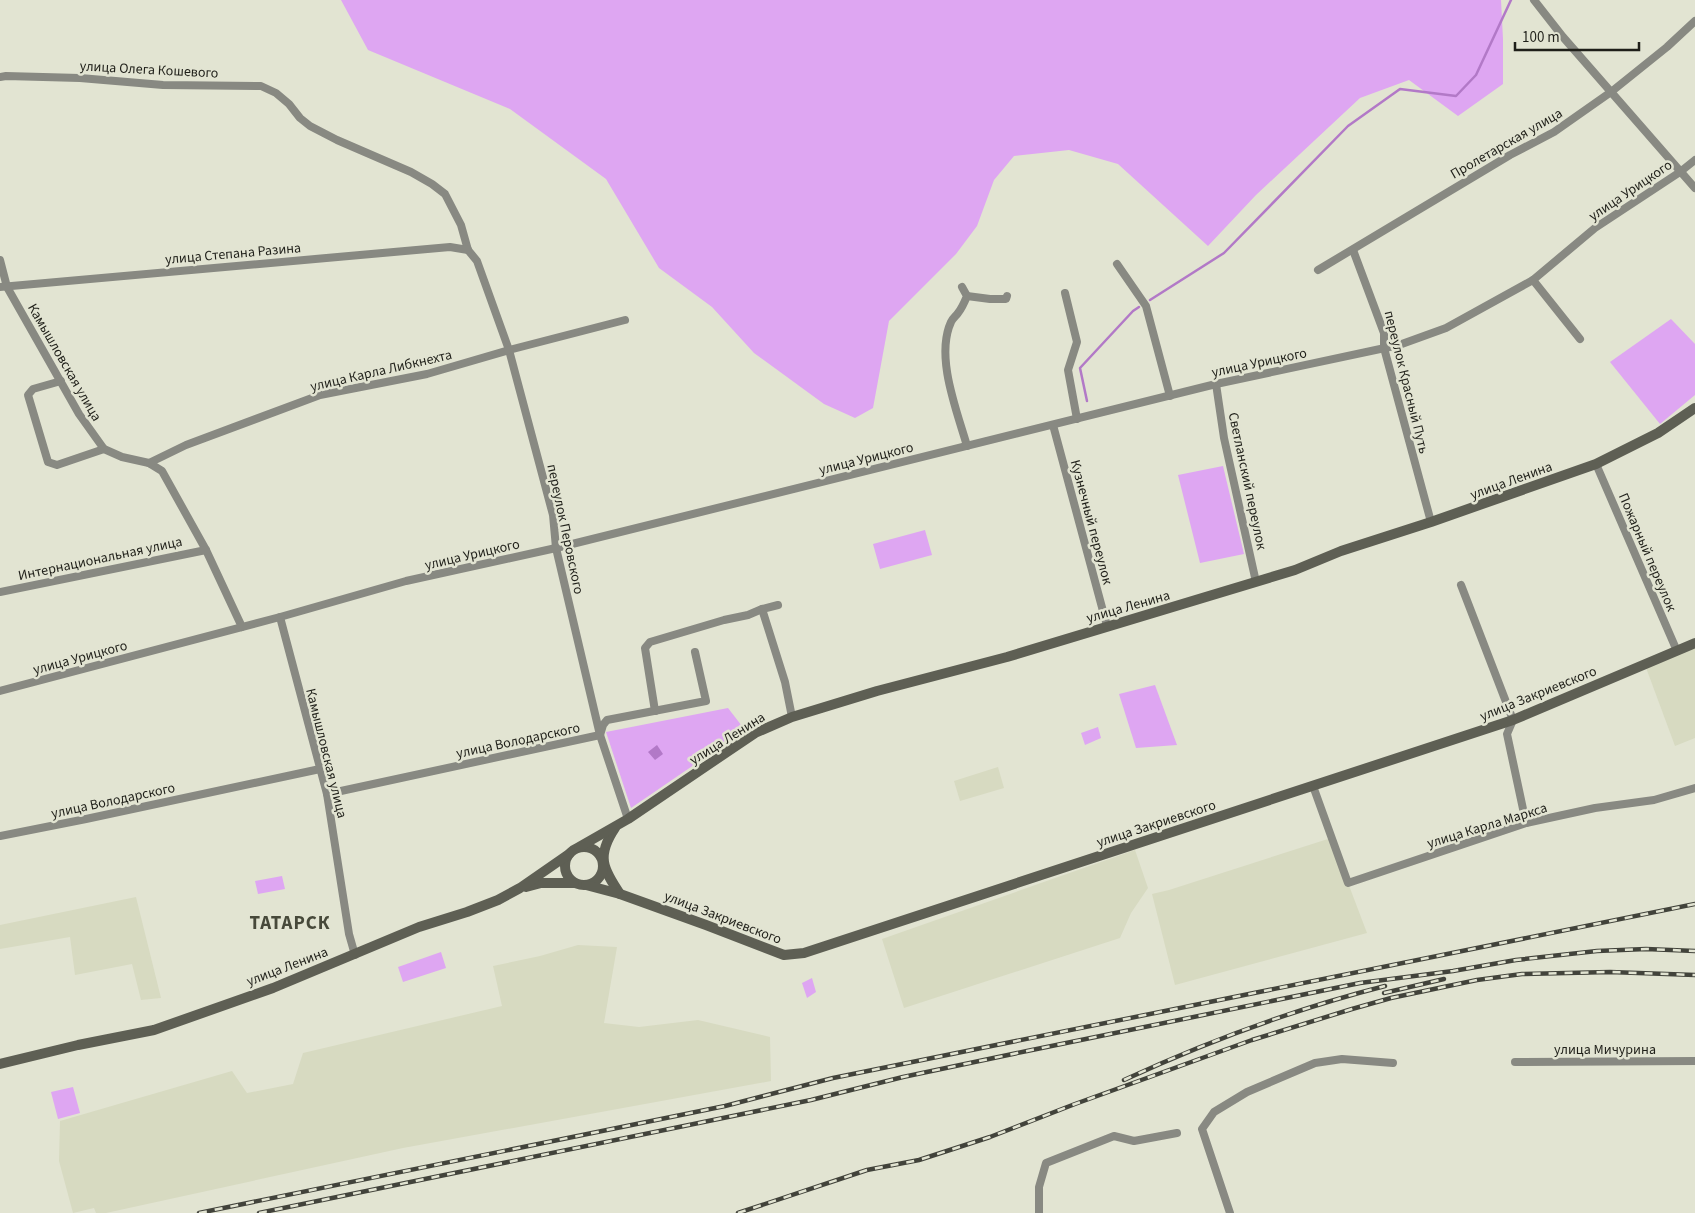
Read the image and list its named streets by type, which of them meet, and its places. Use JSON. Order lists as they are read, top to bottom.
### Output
{
  "streets": {
    "main road": ["улица Ленина", "улица Закриевского"],
    "street": [
      "улица Олега Кошевого",
      "Пролетарская улица",
      "улица Урицкого",
      "улица Степана Разина",
      "Камышловская улица",
      "улица Карла Либкнехта",
      "переулок Красный Путь",
      "Светланский переулок",
      "Кузнечный переулок",
      "переулок Перовского",
      "Пожарный переулок",
      "Интернациональная улица",
      "улица Володарского",
      "улица Карла Маркса",
      "улица Мичурина"
    ]
  },
  "crossings": [
    ["улица Олега Кошевого", "переулок Перовского"],
    ["Пролетарская улица", "переулок Красный Путь"],
    ["улица Урицкого", "Камышловская улица"],
    ["улица Урицкого", "переулок Красный Путь"],
    ["улица Урицкого", "Светланский переулок"],
    ["улица Урицкого", "Кузнечный переулок"],
    ["улица Урицкого", "переулок Перовского"],
    ["улица Степана Разина", "Камышловская улица"],
    ["улица Степана Разина", "переулок Перовского"],
    ["Камышловская улица", "улица Ленина"],
    ["Камышловская улица", "улица Володарского"],
    ["улица Карла Либкнехта", "переулок Перовского"],
    ["переулок Красный Путь", "улица Ленина"],
    ["улица Ленина", "Светланский переулок"],
    ["улица Ленина", "Кузнечный переулок"],
    ["улица Ленина", "переулок Перовского"],
    ["улица Ленина", "Пожарный переулок"],
    ["улица Ленина", "улица Закриевского"],
    ["переулок Перовского", "улица Володарского"],
    ["Пожарный переулок", "улица Закриевского"],
    ["улица Закриевского", "улица Карла Маркса"]
  ],
  "districts": ["ТАТАРСК"],
  "scale_bar": "100 m"
}
